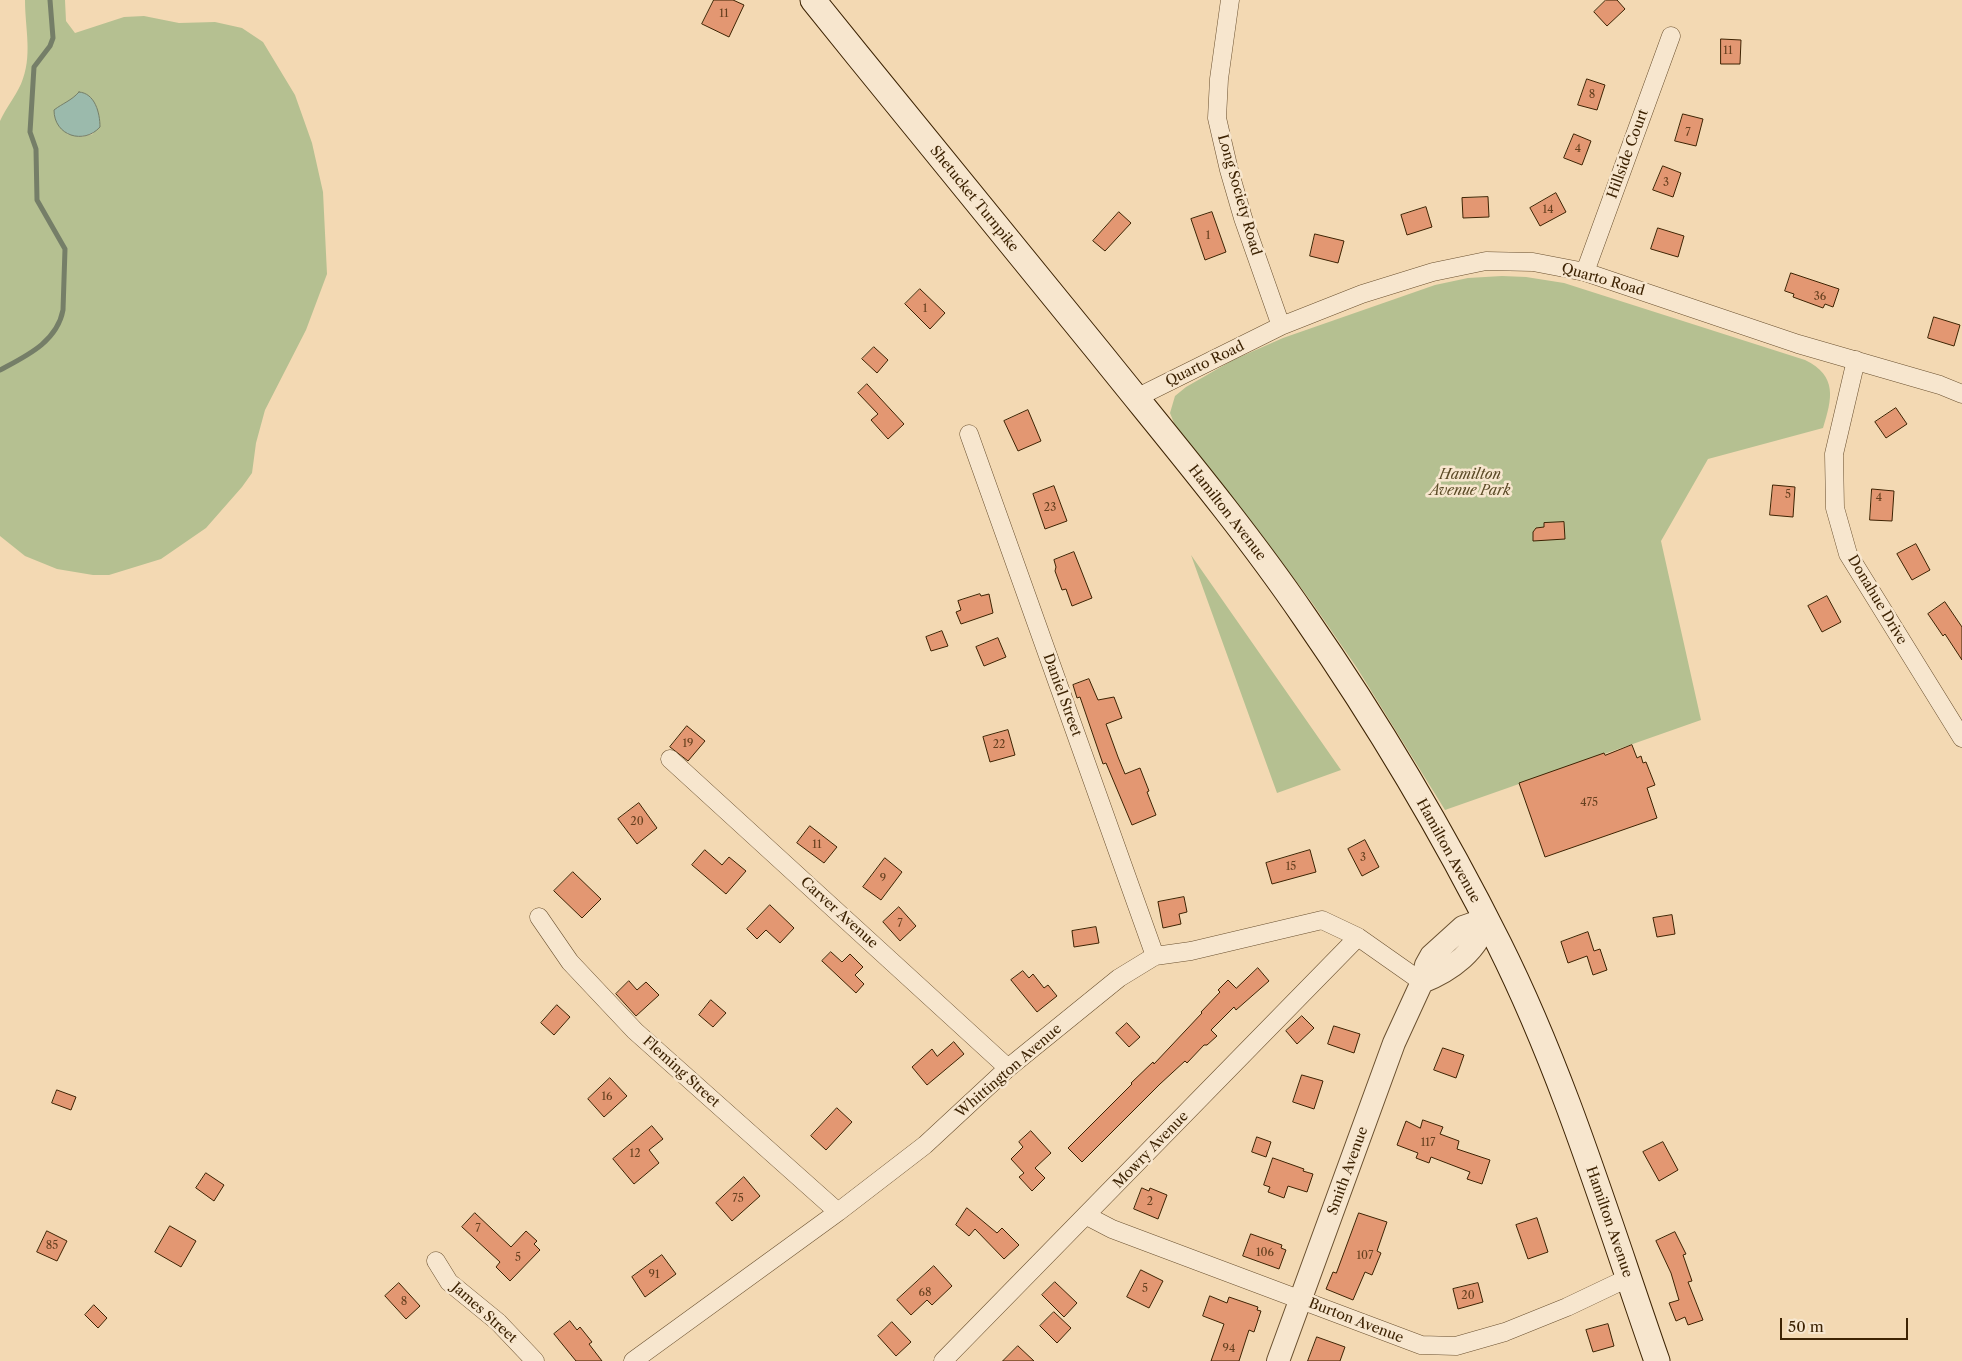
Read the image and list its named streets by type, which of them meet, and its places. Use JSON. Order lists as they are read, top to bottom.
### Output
{
  "streets": {
    "main road": ["Shetucket Turnpike", "Hamilton Avenue"],
    "street": [
      "Hillside Court",
      "Long Society Road",
      "Quarto Road",
      "Donahue Drive",
      "Daniel Street",
      "Carver Avenue",
      "Whittington Avenue",
      "Fleming Street",
      "Mowry Avenue",
      "Smith Avenue",
      "James Street",
      "Burton Avenue"
    ]
  },
  "crossings": [
    ["Hillside Court", "Quarto Road"],
    ["Long Society Road", "Quarto Road"],
    ["Shetucket Turnpike", "Quarto Road"],
    ["Shetucket Turnpike", "Hamilton Avenue"],
    ["Quarto Road", "Hamilton Avenue"],
    ["Quarto Road", "Donahue Drive"],
    ["Hamilton Avenue", "Smith Avenue"],
    ["Hamilton Avenue", "Burton Avenue"],
    ["Daniel Street", "Whittington Avenue"],
    ["Carver Avenue", "Whittington Avenue"],
    ["Whittington Avenue", "Fleming Street"],
    ["Whittington Avenue", "Mowry Avenue"],
    ["Whittington Avenue", "Smith Avenue"],
    ["Mowry Avenue", "Burton Avenue"],
    ["Smith Avenue", "Burton Avenue"]
  ],
  "parks": ["Hamilton Avenue Park"],
  "house_numbers": [
    "11",
    "11",
    "8",
    "7",
    "4",
    "3",
    "14",
    "1",
    "36",
    "1",
    "5",
    "4",
    "23",
    "19",
    "22",
    "475",
    "20",
    "11",
    "3",
    "15",
    "9",
    "7",
    "16",
    "117",
    "12",
    "75",
    "2",
    "7",
    "85",
    "106",
    "107",
    "5",
    "91",
    "5",
    "68",
    "20",
    "8",
    "94"
  ],
  "scale_bar": "50 m"
}
